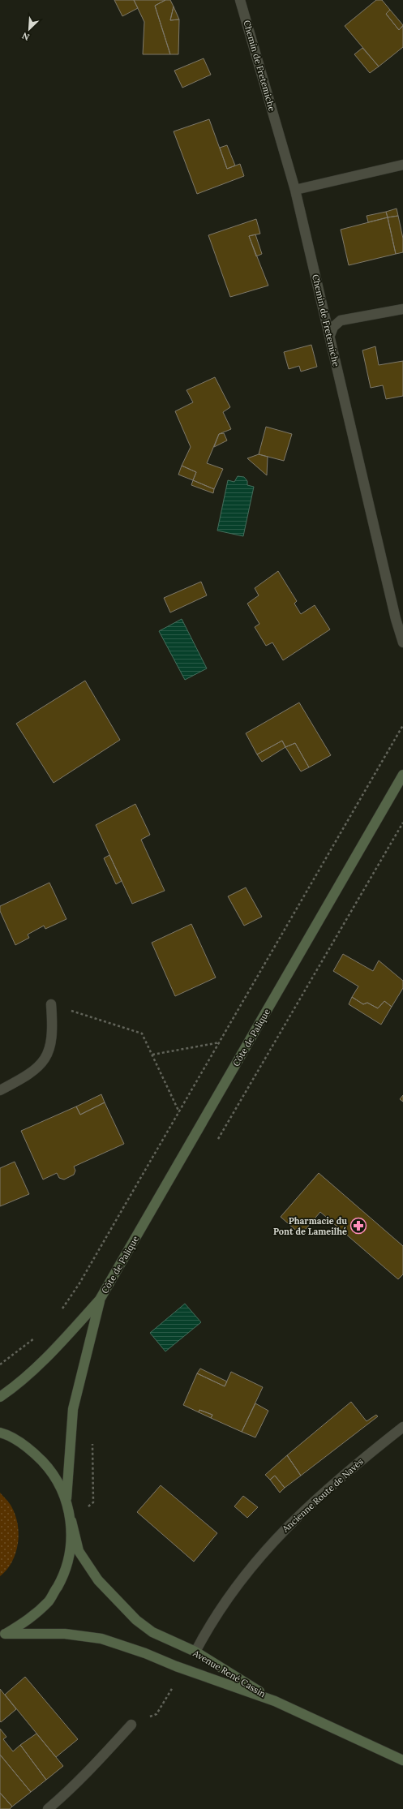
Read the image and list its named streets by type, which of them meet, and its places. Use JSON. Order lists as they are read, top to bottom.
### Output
{
  "streets": {
    "main road": ["Côte de Palique", "Avenue René Cassin"],
    "street": ["Chemin de Fretemiche", "Ancienne Route de Navès"]
  },
  "crossings": [
    ["Ancienne Route de Navès", "Avenue René Cassin"]
  ],
  "places": {
    "pharmacy": ["Pharmacie du Pont de Lameilhé"]
  },
  "north": "bottom left"
}
